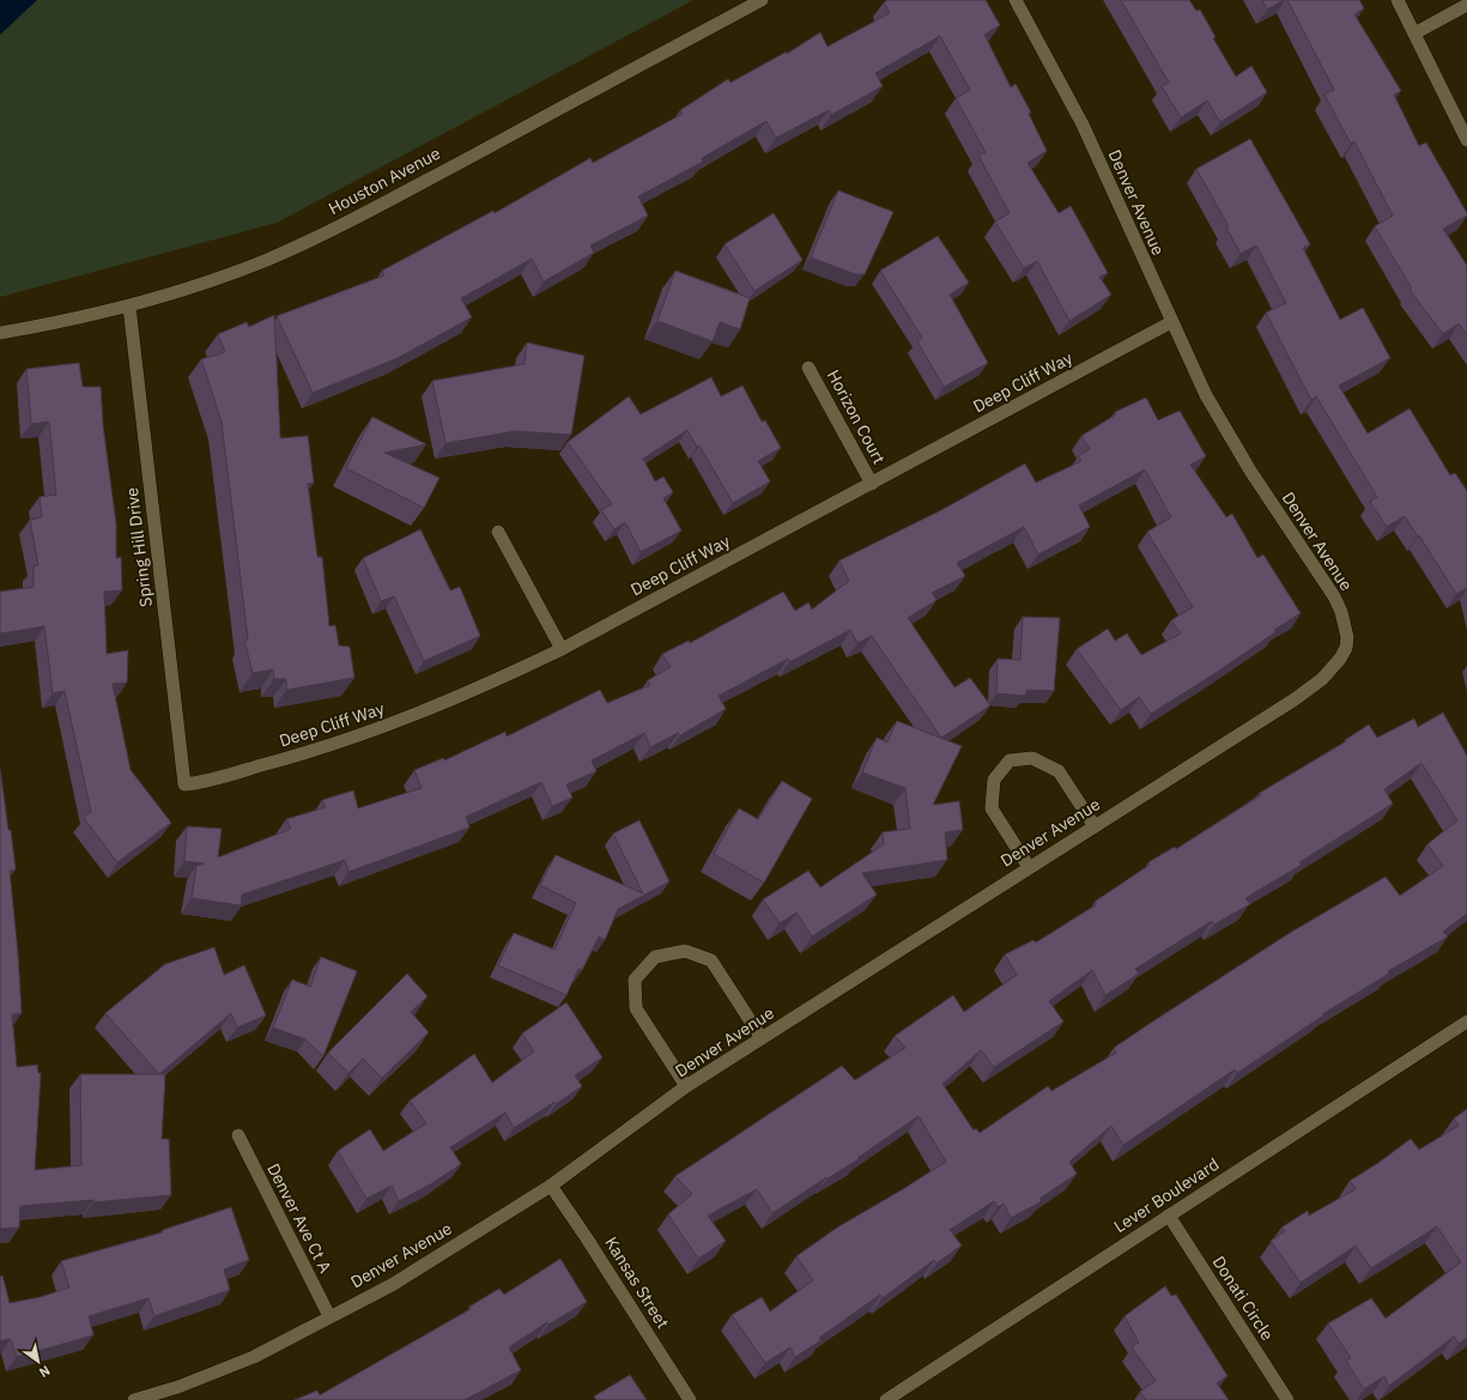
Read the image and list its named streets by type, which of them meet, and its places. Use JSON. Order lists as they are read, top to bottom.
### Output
{
  "streets": {
    "street": [
      "Houston Avenue",
      "Denver Avenue",
      "Deep Cliff Way",
      "Horizon Court",
      "Spring Hill Drive",
      "Lever Boulevard",
      "Denver Ave Ct A",
      "Kansas Street",
      "Donati Circle"
    ]
  },
  "crossings": [
    ["Houston Avenue", "Spring Hill Drive"],
    ["Denver Avenue", "Deep Cliff Way"],
    ["Denver Avenue", "Denver Ave Ct A"],
    ["Denver Avenue", "Kansas Street"],
    ["Deep Cliff Way", "Horizon Court"],
    ["Deep Cliff Way", "Spring Hill Drive"],
    ["Lever Boulevard", "Donati Circle"]
  ],
  "north": "bottom right"
}
